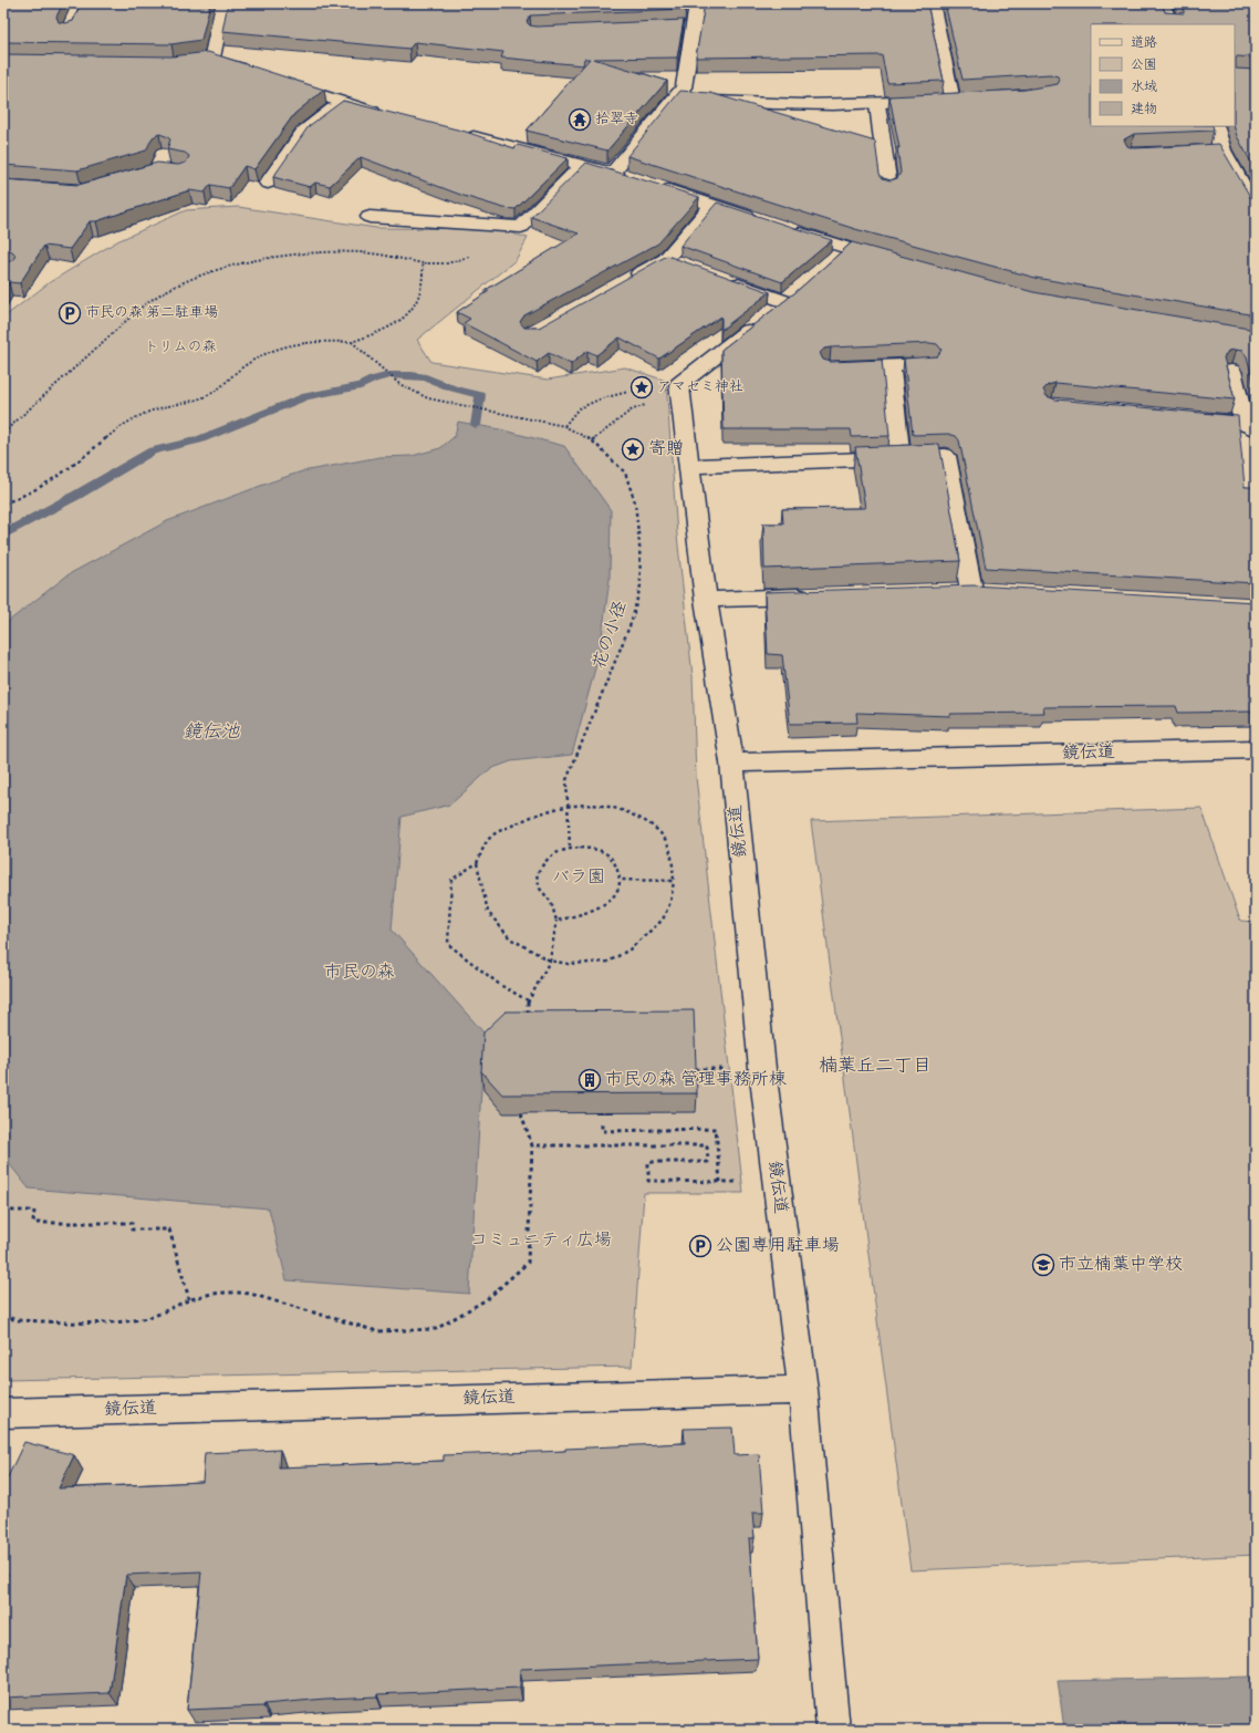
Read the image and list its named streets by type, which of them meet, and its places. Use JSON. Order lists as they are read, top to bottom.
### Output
{
  "streets": {
    "street": ["鏡伝道"],
    "path": ["花の小径"]
  },
  "districts": ["楠葉丘二丁目"],
  "water": ["鏡伝池"],
  "parks": [
    "トリムの森",
    "バラ園",
    "市民の森",
    "コミュニティ広場"
  ],
  "places": {
    "temple": ["拾翠寺"],
    "parking": ["市民の森 第二駐車場", "公園専用駐車場"],
    "place": ["アマセミ神社", "寄贈"],
    "building": ["市民の森 管理事務所棟"],
    "school or university": ["市立楠葉中学校"]
  },
  "legend": [
    "道路",
    "公園",
    "水域",
    "建物"
  ]
}
